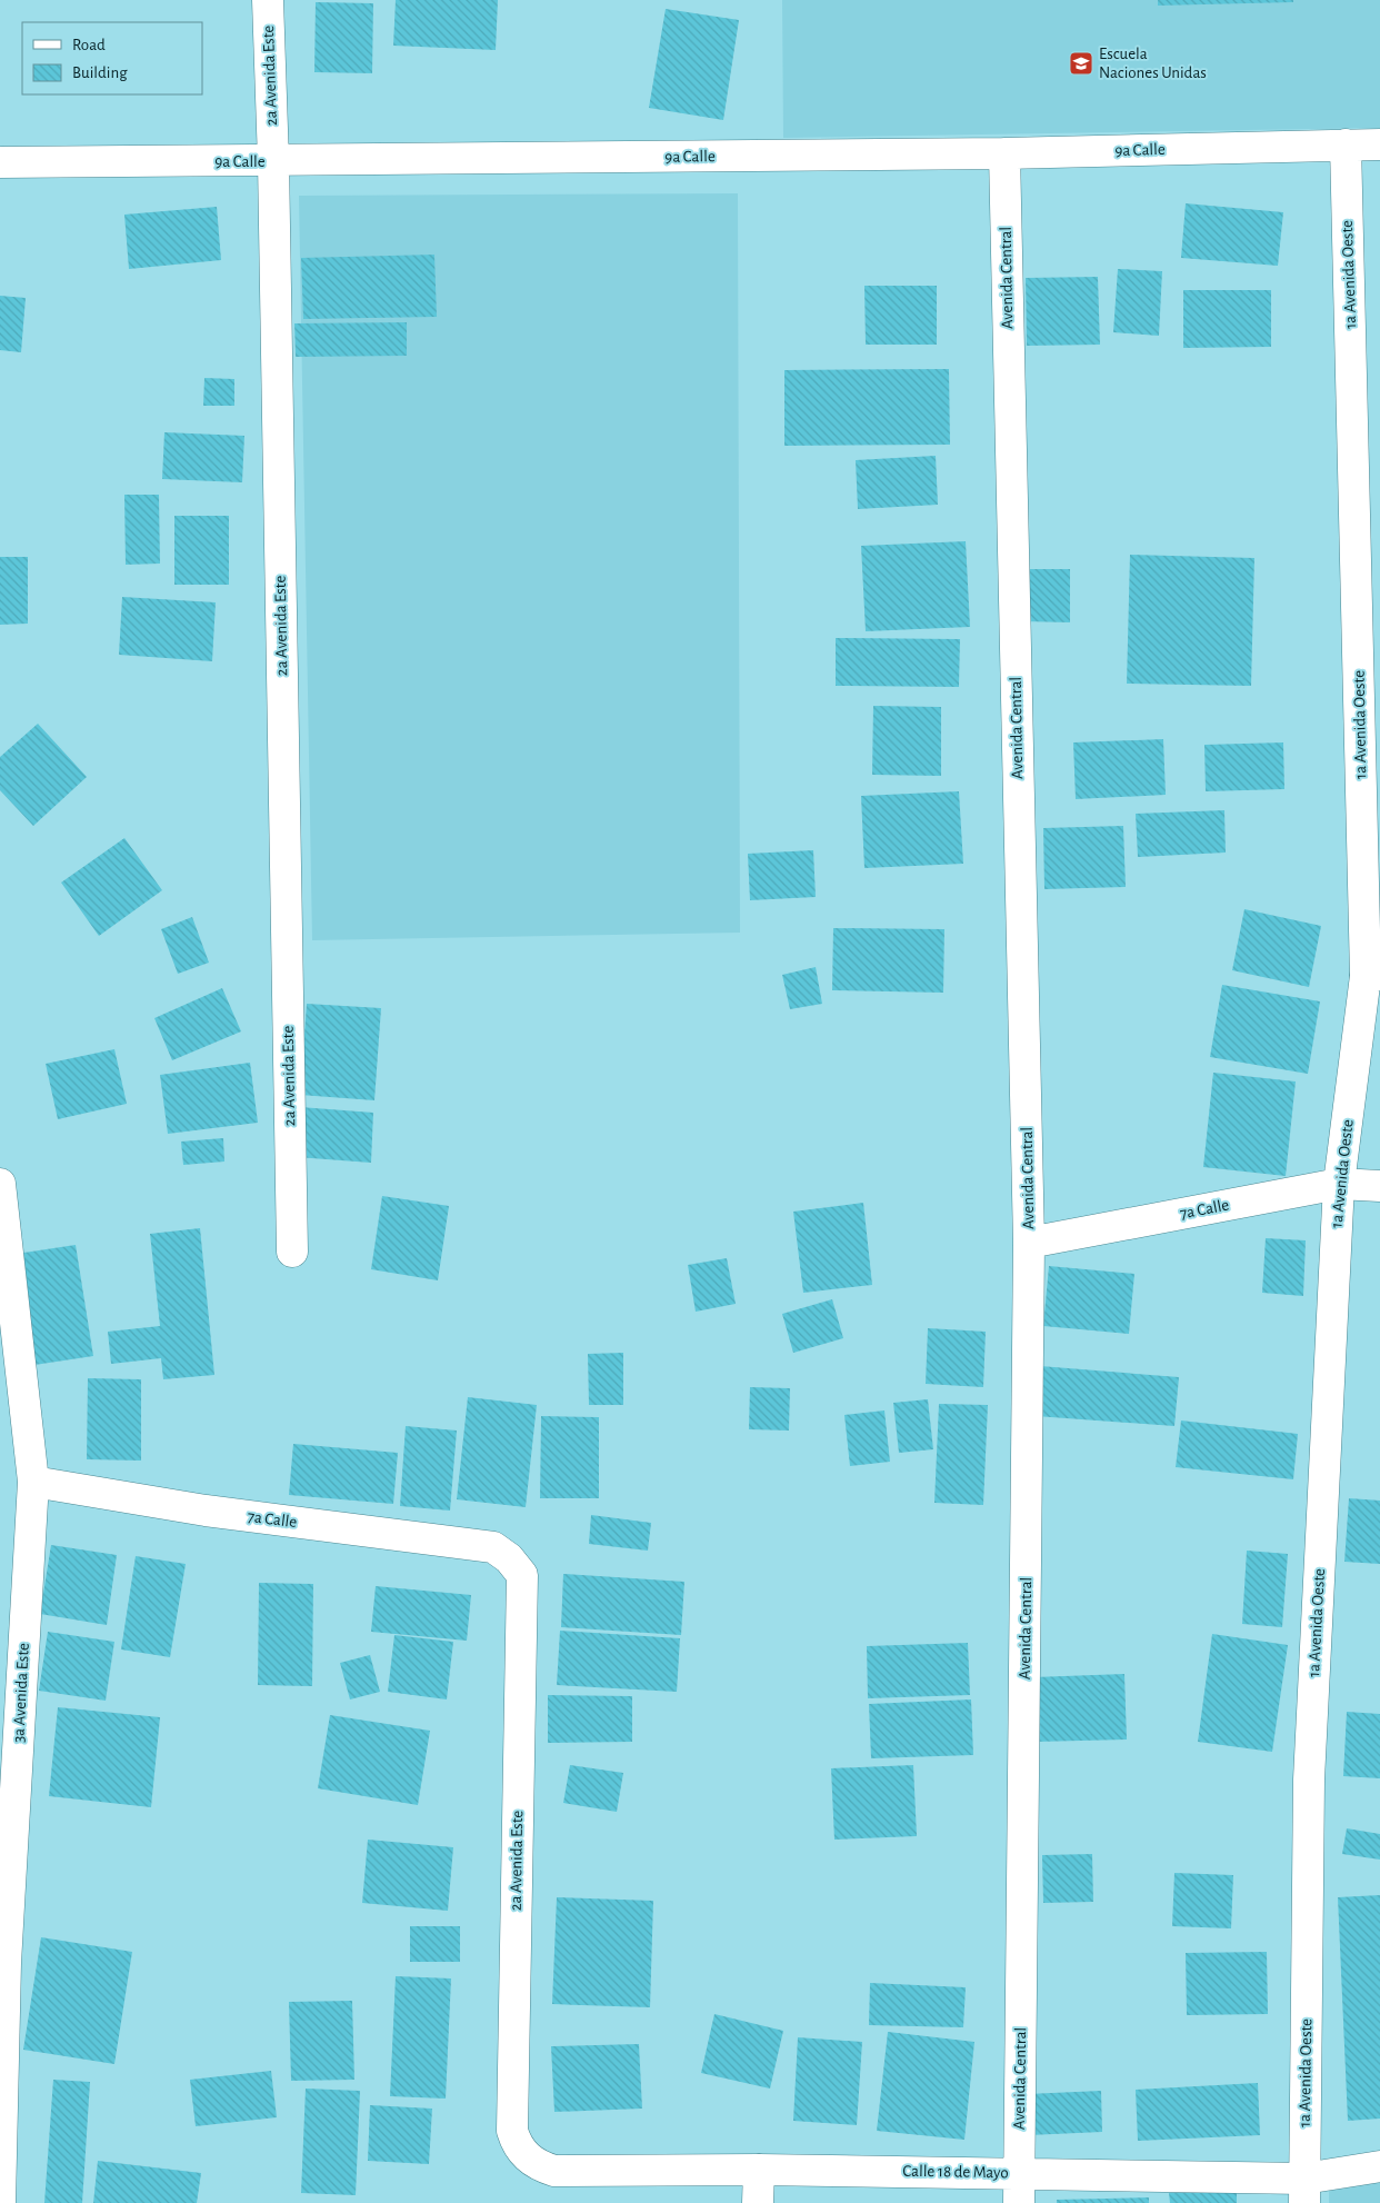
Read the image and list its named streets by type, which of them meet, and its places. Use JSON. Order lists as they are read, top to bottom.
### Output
{
  "streets": {
    "street": [
      "2a Avenida Este",
      "9a Calle",
      "1a Avenida Oeste",
      "Avenida Central",
      "7a Calle",
      "3a Avenida Este",
      "Calle 18 de Mayo"
    ]
  },
  "crossings": [
    ["2a Avenida Este", "9a Calle"],
    ["2a Avenida Este", "7a Calle"],
    ["2a Avenida Este", "Calle 18 de Mayo"],
    ["9a Calle", "1a Avenida Oeste"],
    ["9a Calle", "Avenida Central"],
    ["1a Avenida Oeste", "7a Calle"],
    ["1a Avenida Oeste", "Calle 18 de Mayo"],
    ["Avenida Central", "7a Calle"],
    ["Avenida Central", "Calle 18 de Mayo"],
    ["7a Calle", "3a Avenida Este"]
  ],
  "places": {
    "school or university": ["Escuela Naciones Unidas"]
  },
  "legend": ["Road", "Building"]
}
